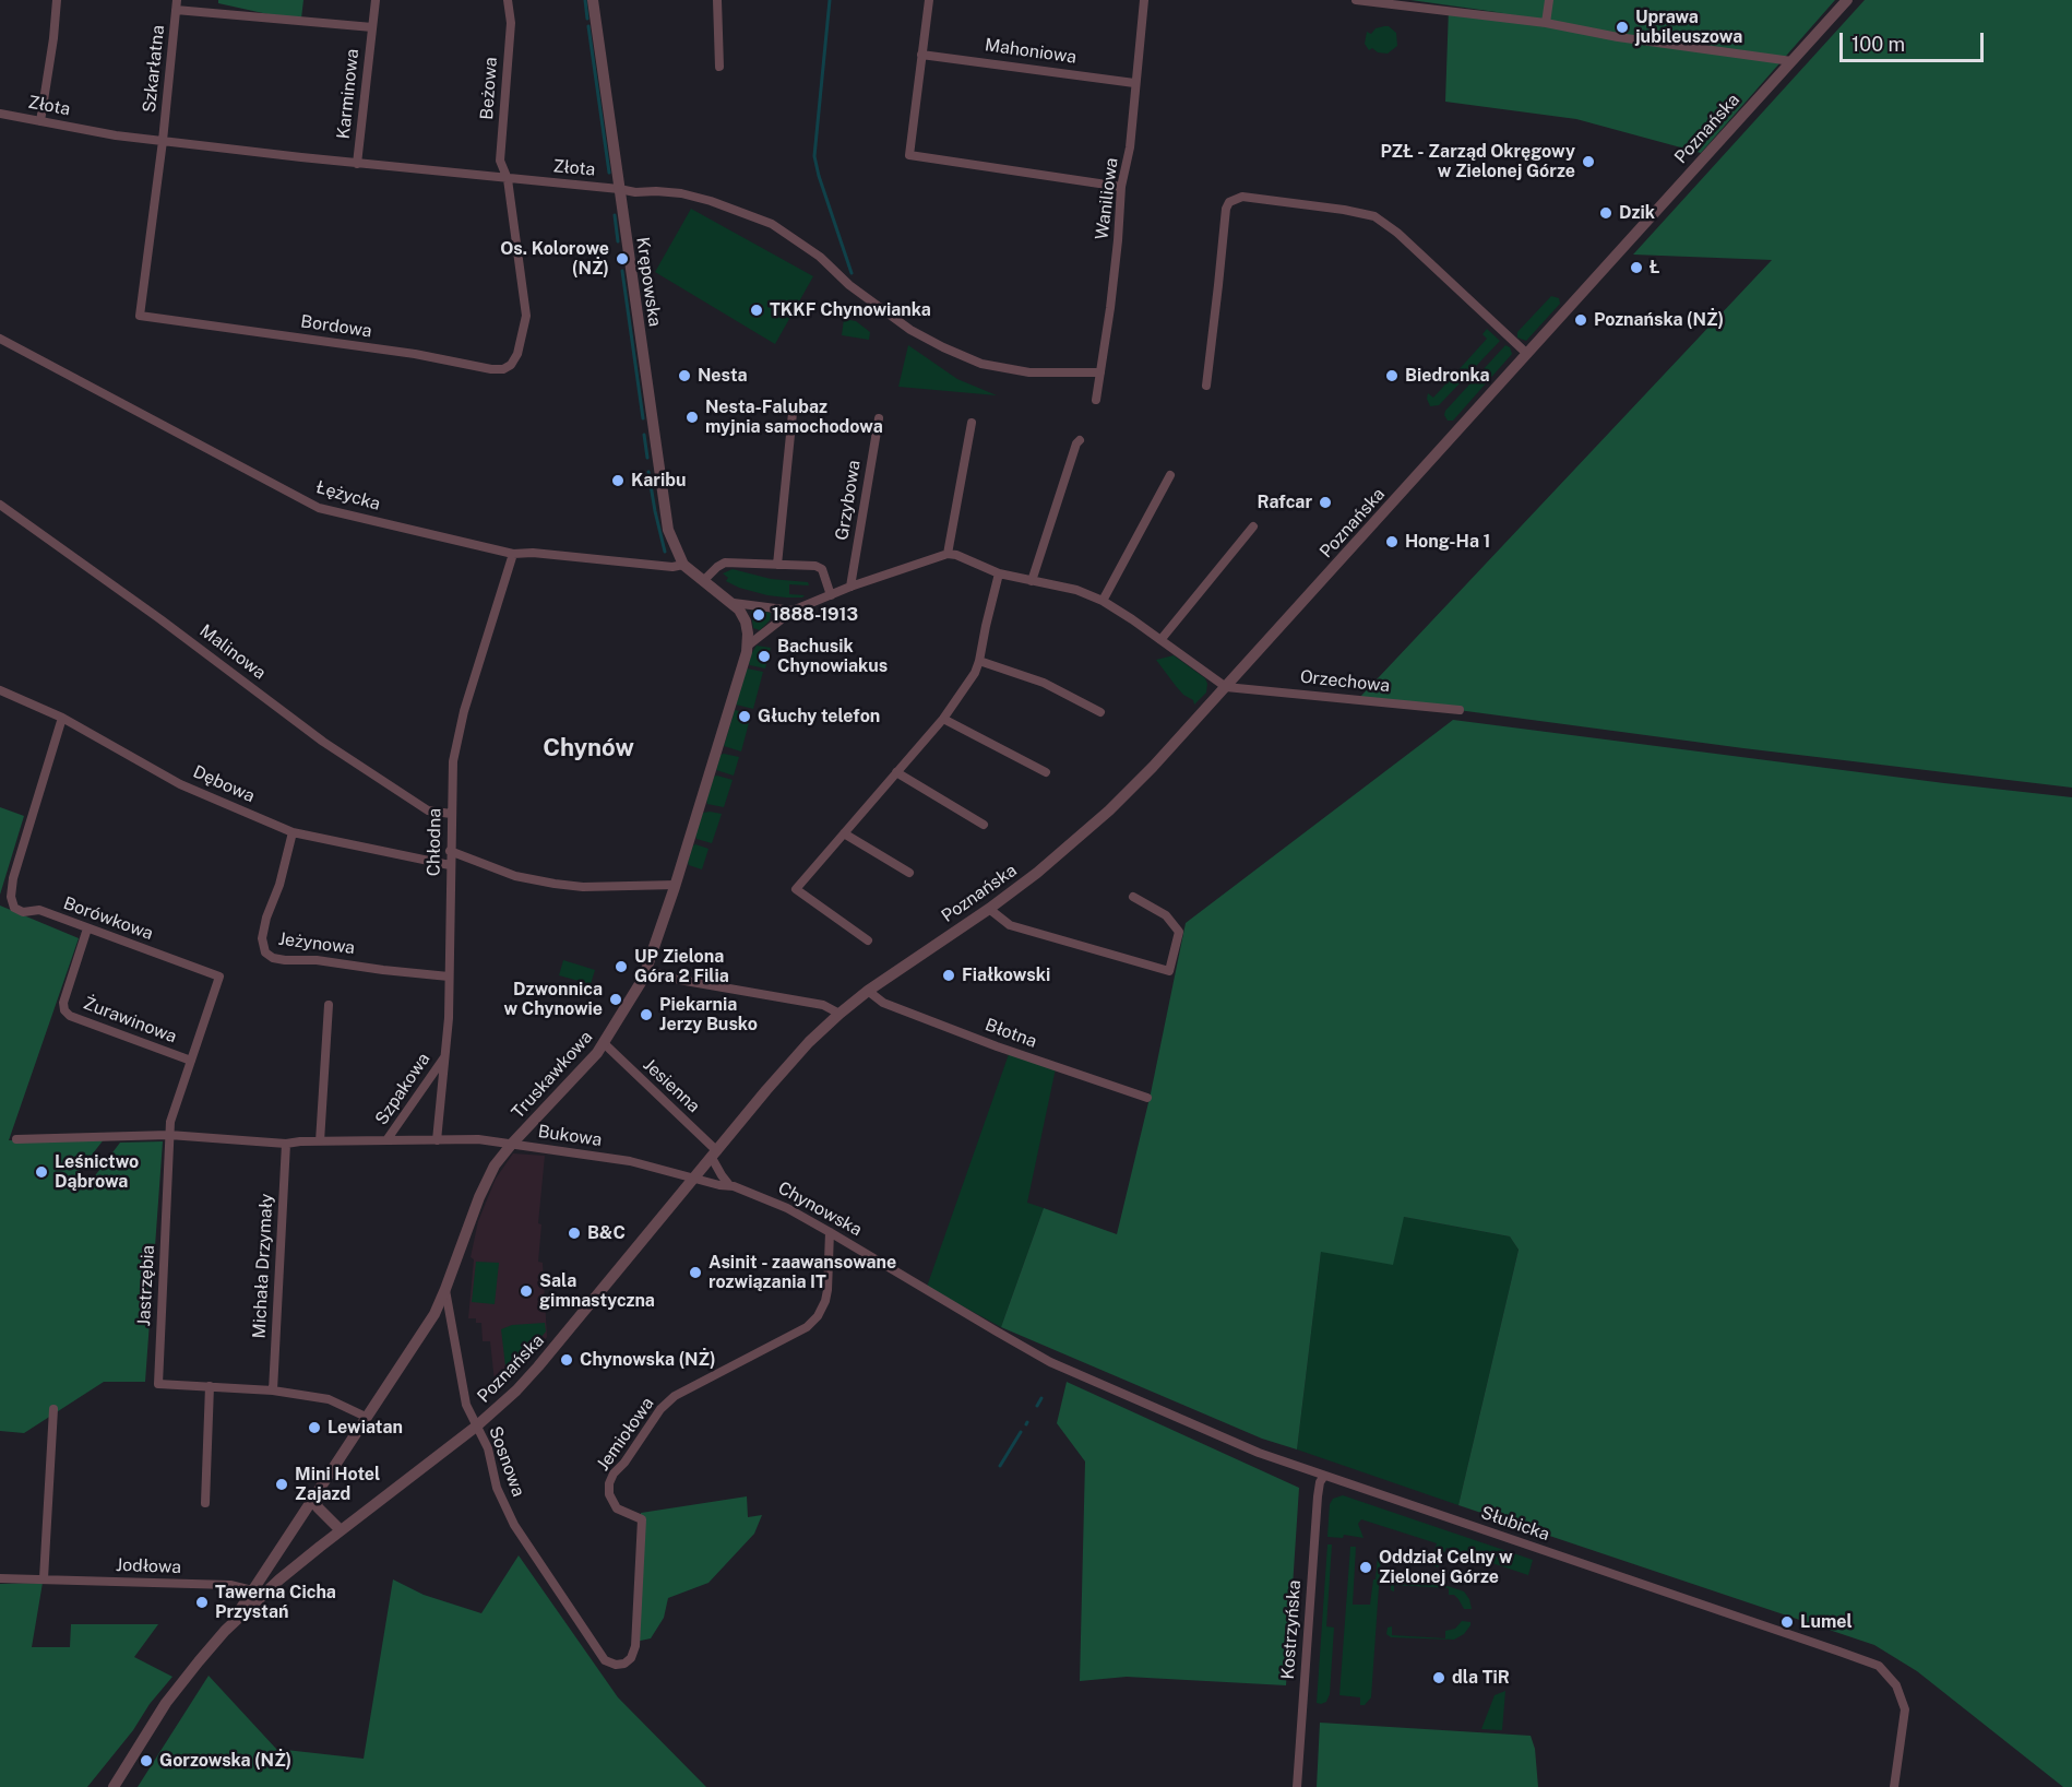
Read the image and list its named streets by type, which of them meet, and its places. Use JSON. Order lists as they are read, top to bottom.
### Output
{
  "streets": {
    "street": [
      "Mahoniowa",
      "Szkarłatna",
      "Beżowa",
      "Karminowa",
      "Złota",
      "Poznańska",
      "Waniliowa",
      "Krępowska",
      "Bordowa",
      "Łężycka",
      "Grzybowa",
      "Malinowa",
      "Orzechowa",
      "Dębowa",
      "Chłodna",
      "Borówkowa",
      "Jeżynowa",
      "Żurawinowa",
      "Błotna",
      "Truskawkowa",
      "Jesienna",
      "Szpakowa",
      "Bukowa",
      "Chynowska",
      "Michała Drzymały",
      "Jastrzębia",
      "Jemiołowa",
      "Sosnowa",
      "Słubicka",
      "Jodłowa",
      "Kostrzyńska"
    ]
  },
  "crossings": [
    ["Mahoniowa", "Waniliowa"],
    ["Szkarłatna", "Karminowa"],
    ["Szkarłatna", "Złota"],
    ["Szkarłatna", "Bordowa"],
    ["Beżowa", "Złota"],
    ["Beżowa", "Bordowa"],
    ["Karminowa", "Złota"],
    ["Złota", "Waniliowa"],
    ["Złota", "Krępowska"],
    ["Złota", "Bordowa"],
    ["Poznańska", "Orzechowa"],
    ["Poznańska", "Błotna"],
    ["Poznańska", "Truskawkowa"],
    ["Poznańska", "Jesienna"],
    ["Poznańska", "Bukowa"],
    ["Poznańska", "Chynowska"],
    ["Poznańska", "Sosnowa"],
    ["Krępowska", "Łężycka"],
    ["Łężycka", "Chłodna"],
    ["Malinowa", "Chłodna"],
    ["Dębowa", "Chłodna"],
    ["Dębowa", "Borówkowa"],
    ["Dębowa", "Jeżynowa"],
    ["Chłodna", "Jeżynowa"],
    ["Chłodna", "Szpakowa"],
    ["Chłodna", "Bukowa"],
    ["Borówkowa", "Żurawinowa"],
    ["Borówkowa", "Bukowa"],
    ["Borówkowa", "Jastrzębia"],
    ["Truskawkowa", "Jesienna"],
    ["Truskawkowa", "Bukowa"],
    ["Truskawkowa", "Jastrzębia"],
    ["Truskawkowa", "Sosnowa"],
    ["Truskawkowa", "Jodłowa"],
    ["Szpakowa", "Bukowa"],
    ["Bukowa", "Chynowska"],
    ["Bukowa", "Michała Drzymały"],
    ["Bukowa", "Jastrzębia"],
    ["Chynowska", "Jemiołowa"],
    ["Chynowska", "Słubicka"],
    ["Michała Drzymały", "Jastrzębia"],
    ["Jemiołowa", "Sosnowa"],
    ["Słubicka", "Kostrzyńska"]
  ],
  "districts": ["Chynów"],
  "places": [
    "Uprawa jubileuszowa",
    "PZŁ - Zarząd Okręgowy w Zielonej Górze",
    "Dzik",
    "Os. Kolorowe (NŻ)",
    "Ł",
    "TKKF Chynowianka",
    "Poznańska (NŻ)",
    "Nesta",
    "Biedronka",
    "Nesta-Falubaz myjnia samochodowa",
    "Karibu",
    "Rafcar",
    "Hong-Ha 1",
    "1888-1913",
    "Bachusik Chynowiakus",
    "Głuchy telefon",
    "UP Zielona Góra 2 Filia",
    "Fiałkowski",
    "Dzwonnica w Chynowie",
    "Piekarnia Jerzy Busko",
    "Leśnictwo Dąbrowa",
    "B&C",
    "Asinit - zaawansowane rozwiązania IT",
    "Sala gimnastyczna",
    "Chynowska (NŻ)",
    "Lewiatan",
    "Mini Hotel Zajazd",
    "Oddział Celny w Zielonej Górze",
    "Tawerna Cicha Przystań",
    "Lumel",
    "dla TiR",
    "Gorzowska (NŻ)"
  ],
  "scale_bar": "100 m"
}
